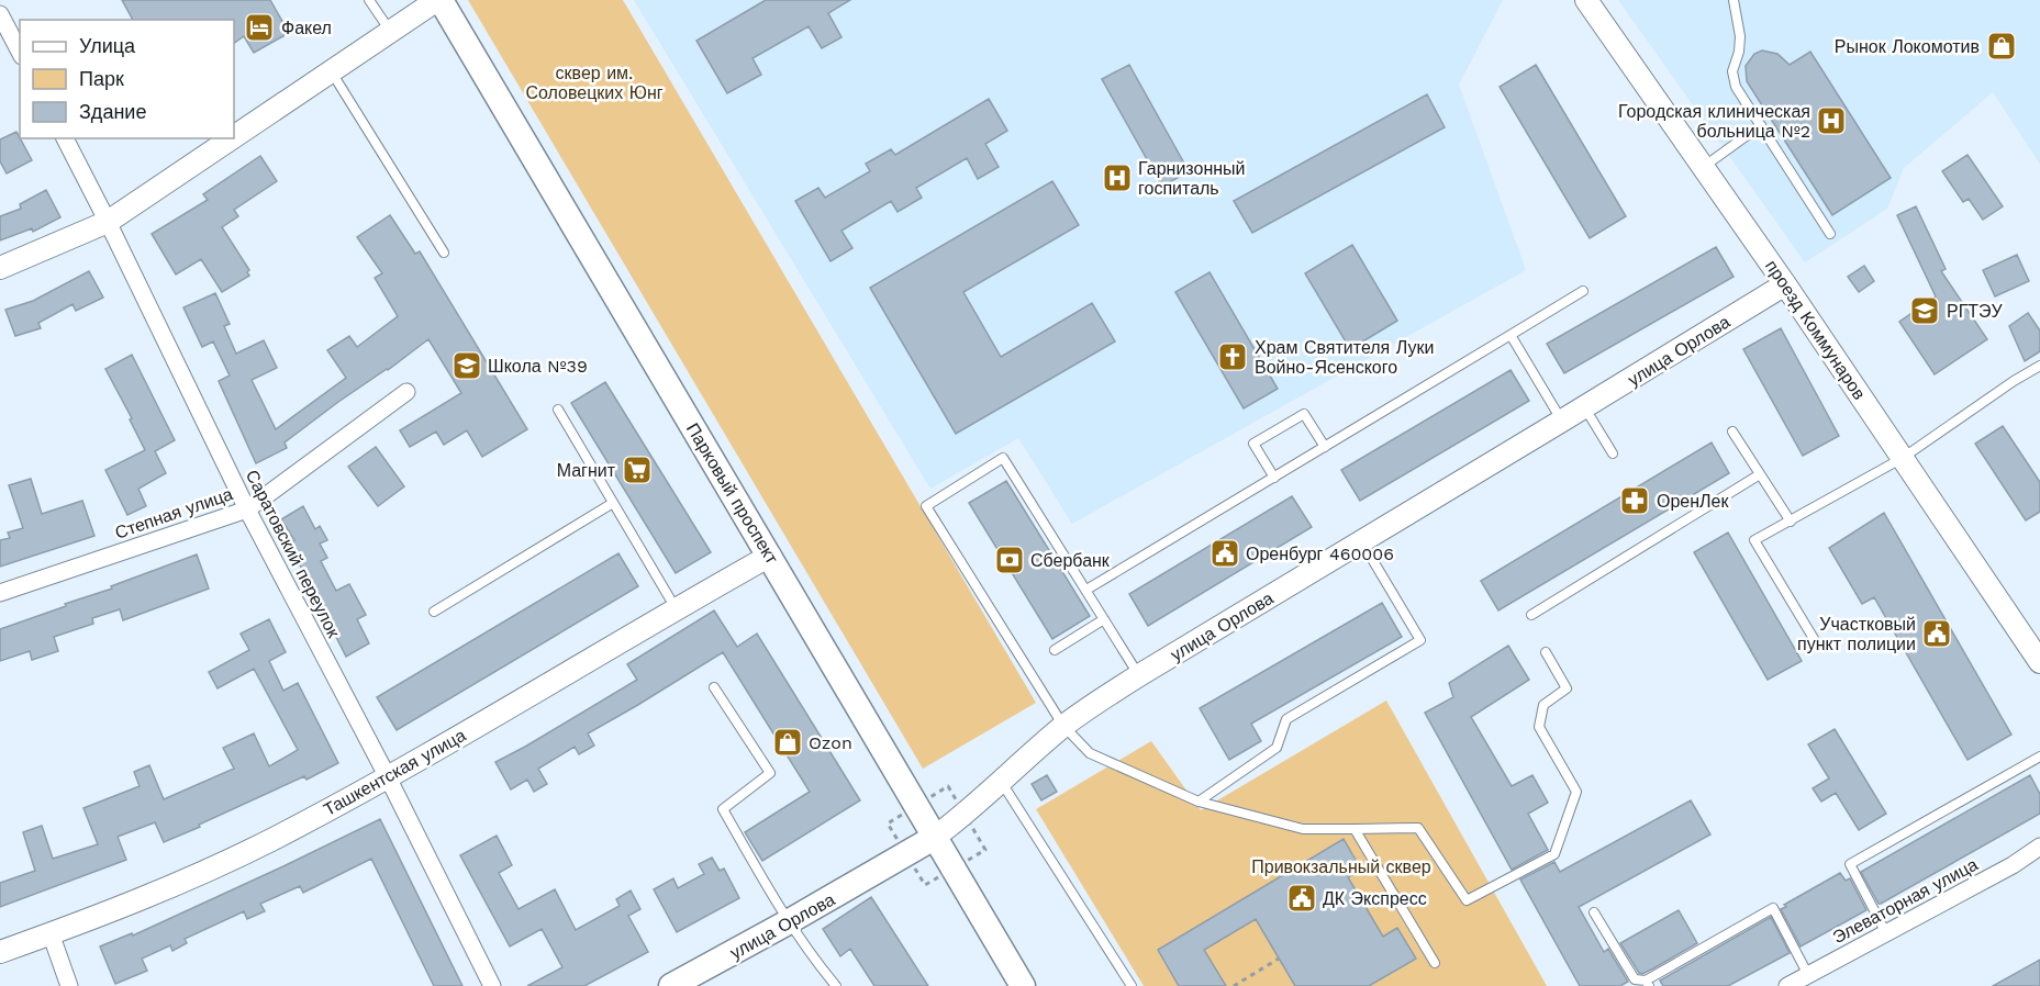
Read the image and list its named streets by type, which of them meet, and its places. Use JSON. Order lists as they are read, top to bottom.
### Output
{
  "streets": {
    "main road": ["улица Орлова", "Парковый проспект"],
    "street": [
      "проезд Коммунаров",
      "Степная улица",
      "Саратовский переулок",
      "Ташкентская улица",
      "Элеваторная улица"
    ]
  },
  "crossings": [
    ["проезд Коммунаров", "улица Орлова"],
    ["улица Орлова", "Парковый проспект"],
    ["Парковый проспект", "Ташкентская улица"],
    ["Степная улица", "Саратовский переулок"],
    ["Саратовский переулок", "Ташкентская улица"]
  ],
  "parks": ["сквер им. Соловецких Юнг", "Привокзальный сквер"],
  "places": {
    "hotel": ["Факел"],
    "shop": ["Рынок Локомотив", "Ozon"],
    "hospital": ["Городская клиническая больница №2", "Гарнизонный госпиталь"],
    "school or university": ["РГТЭУ", "Школа №39"],
    "church": ["Храм Святителя Луки Войно-Ясенского"],
    "supermarket": ["Магнит"],
    "pharmacy": ["ОренЛек"],
    "public building": ["Оренбург 460006", "Участковый пункт полиции", "ДК Экспресс"],
    "bank": ["Сбербанк"]
  },
  "legend": ["Улица", "Парк", "Здание"]
}
